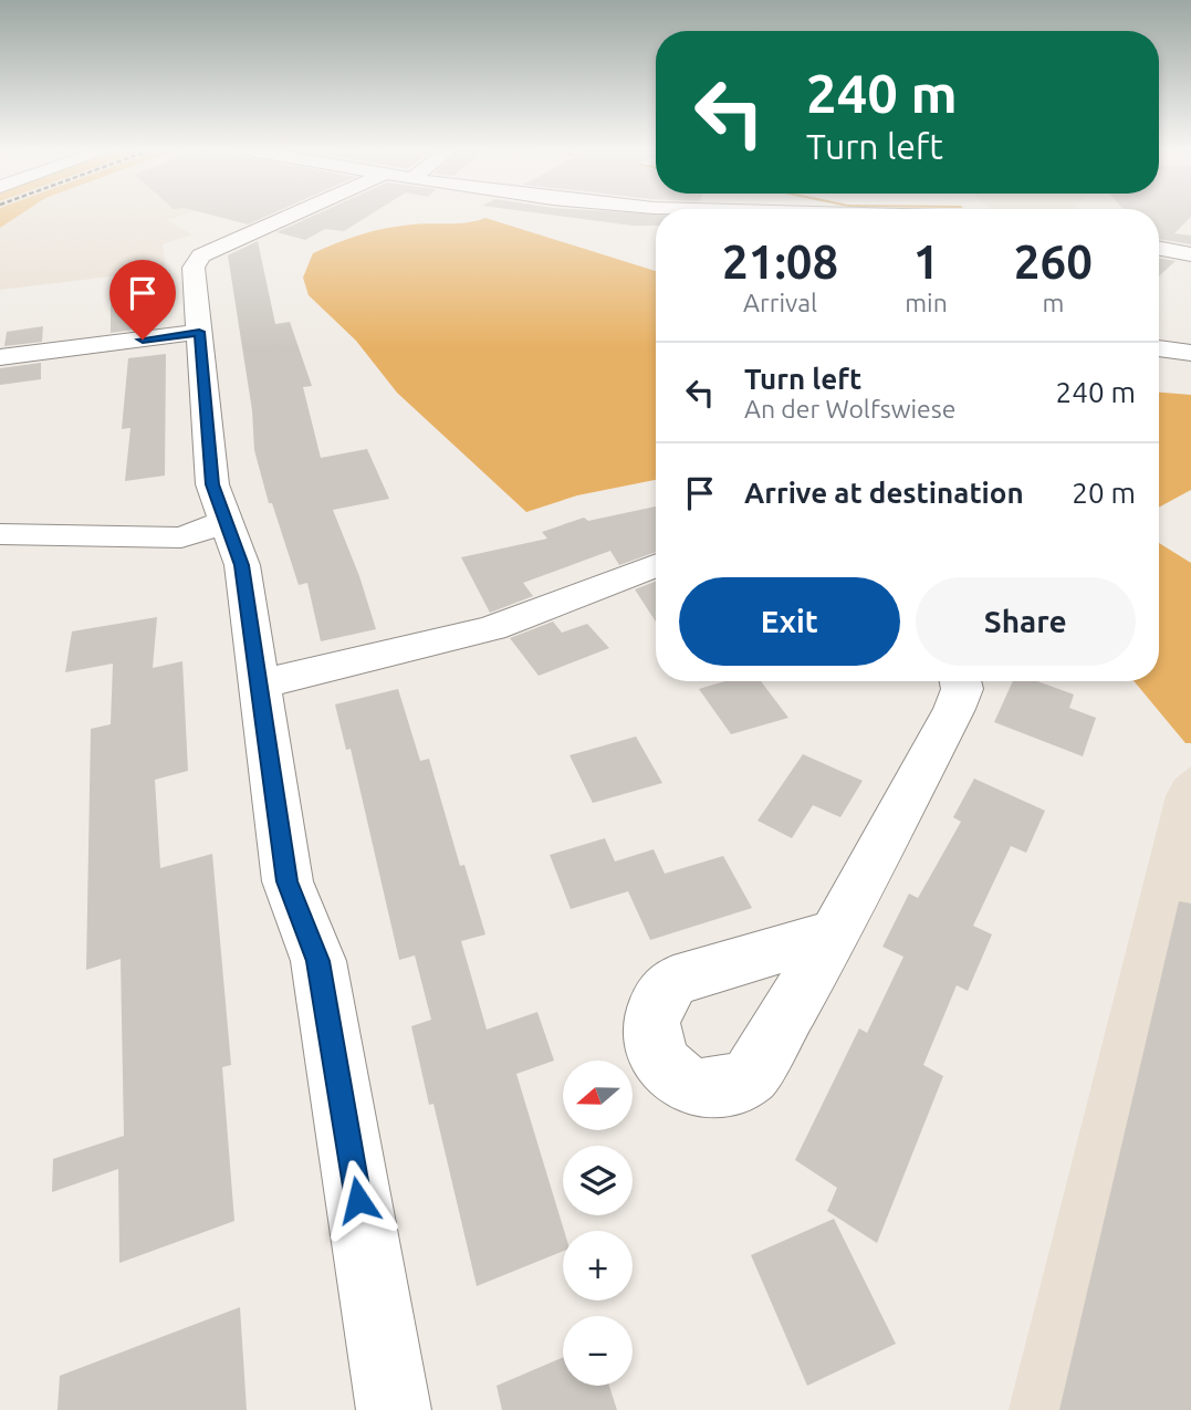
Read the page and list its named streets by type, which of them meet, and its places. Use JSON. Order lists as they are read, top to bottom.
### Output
{
  "north": "left",
  "page": {
    "turn": ["240 m", "Turn left"],
    "eta": [
      "21:08",
      "Arrival",
      "1",
      "min",
      "260",
      "m"
    ],
    "list": [
      {
        "name": "Turn left",
        "note": "An der Wolfswiese",
        "value": "240 m"
      },
      {
        "name": "Arrive at destination",
        "value": "20 m"
      }
    ],
    "buttons": ["Exit", "Share"],
    "map_buttons": ["+", "−"]
  }
}
